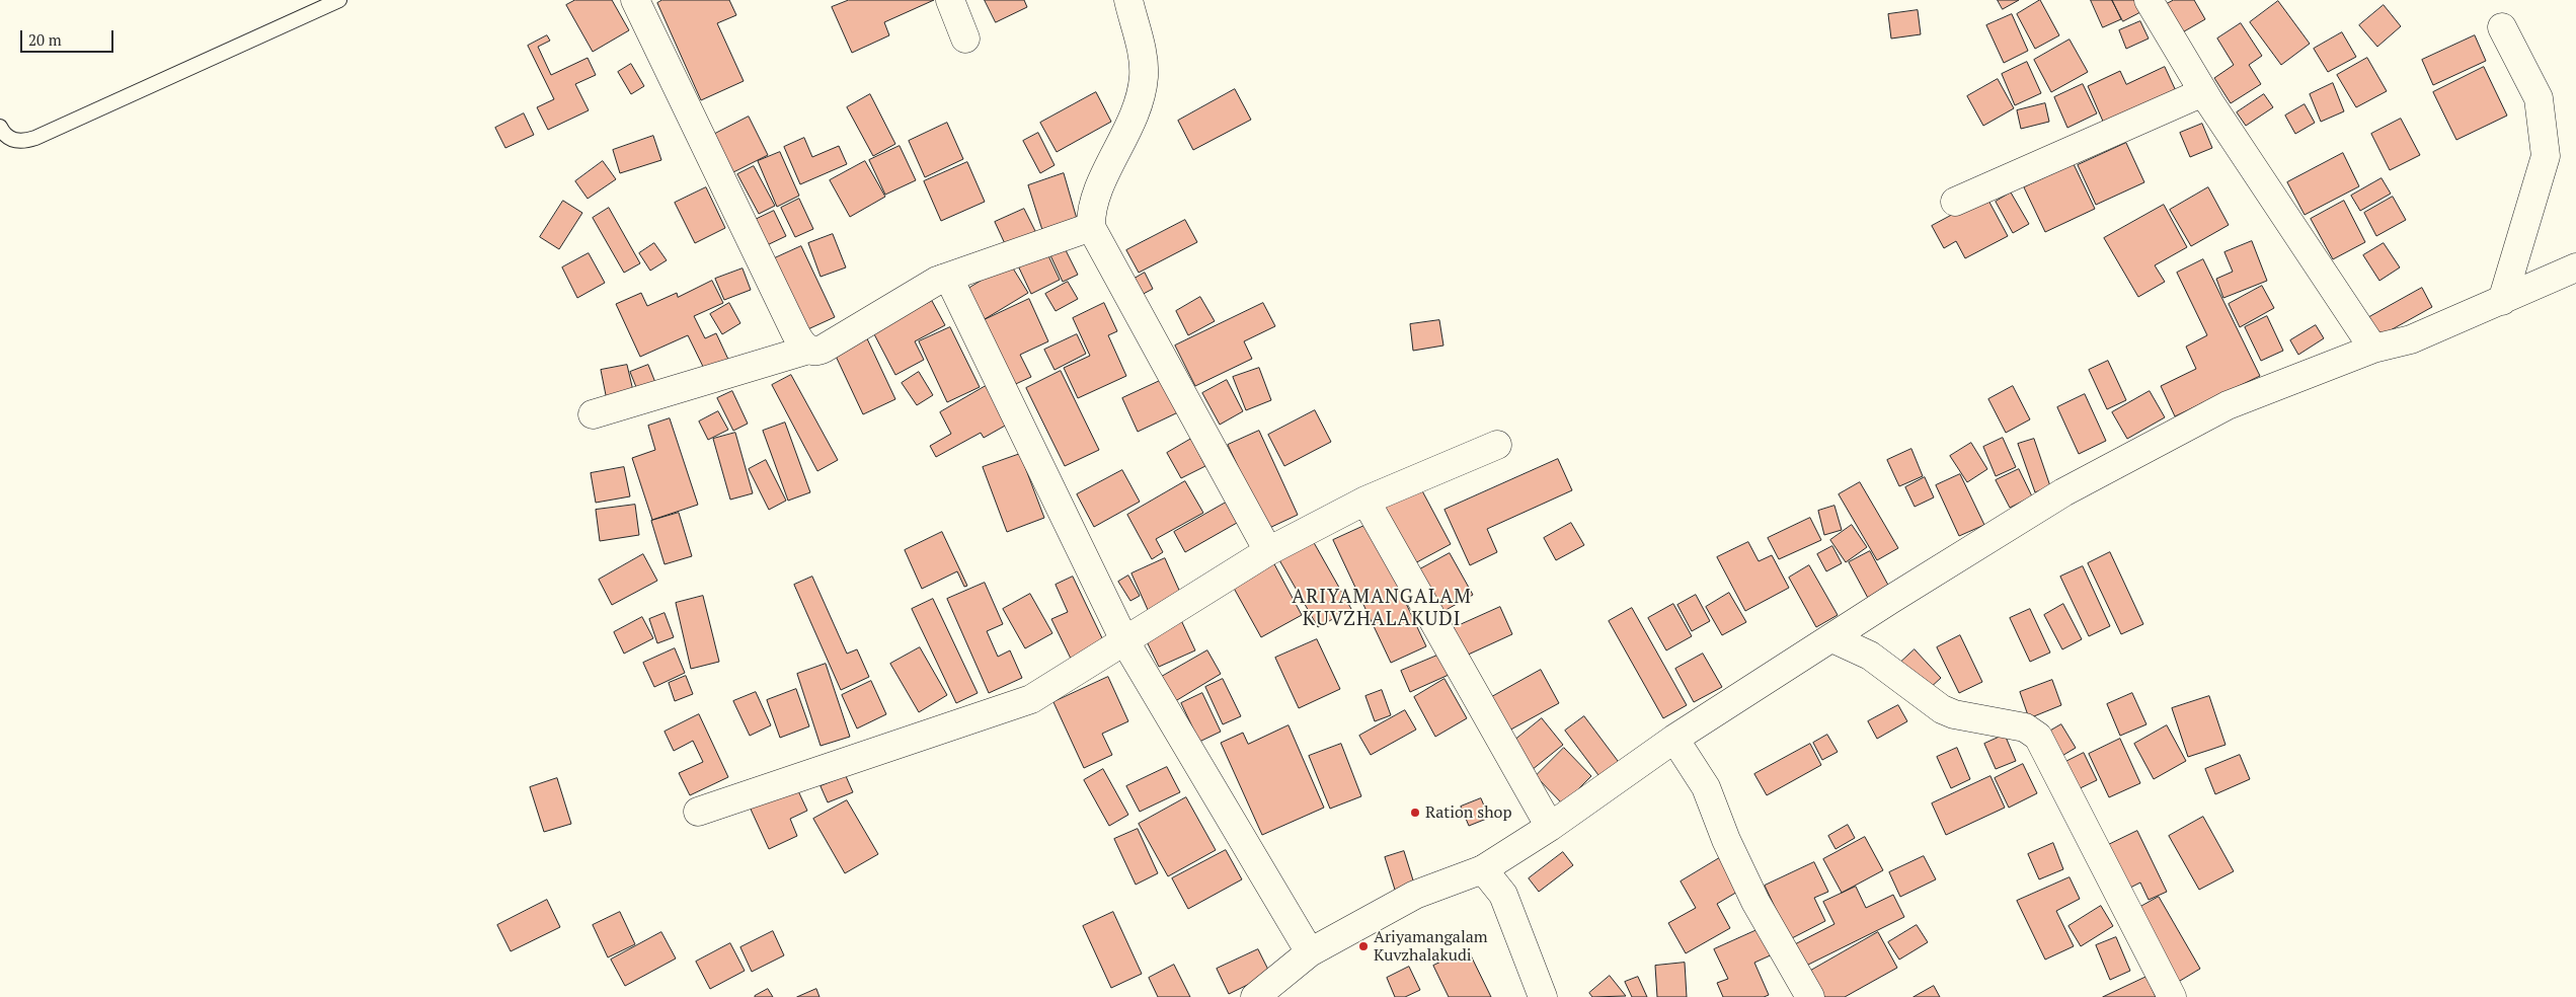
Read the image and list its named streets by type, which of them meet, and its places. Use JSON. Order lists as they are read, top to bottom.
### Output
{
  "districts": ["ARIYAMANGALAM KUVZHALAKUDI"],
  "places": ["Ration shop", "Ariyamangalam Kuvzhalakudi"],
  "scale_bar": "20 m"
}
